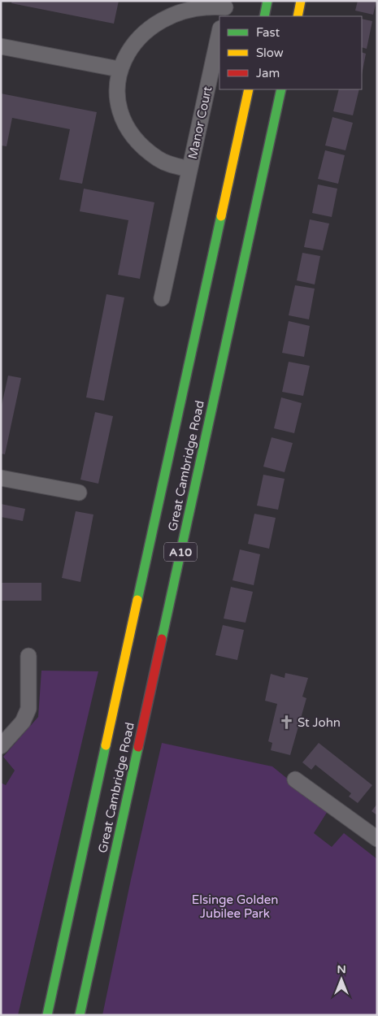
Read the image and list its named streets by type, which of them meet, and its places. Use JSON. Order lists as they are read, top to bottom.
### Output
{
  "streets": {
    "highway": ["Great Cambridge Road", "A10"],
    "street": ["Manor Court"]
  },
  "parks": ["Elsinge Golden Jubilee Park"],
  "places": {
    "church": ["St John"]
  },
  "legend": ["Fast", "Slow", "Jam"],
  "north": "top"
}
